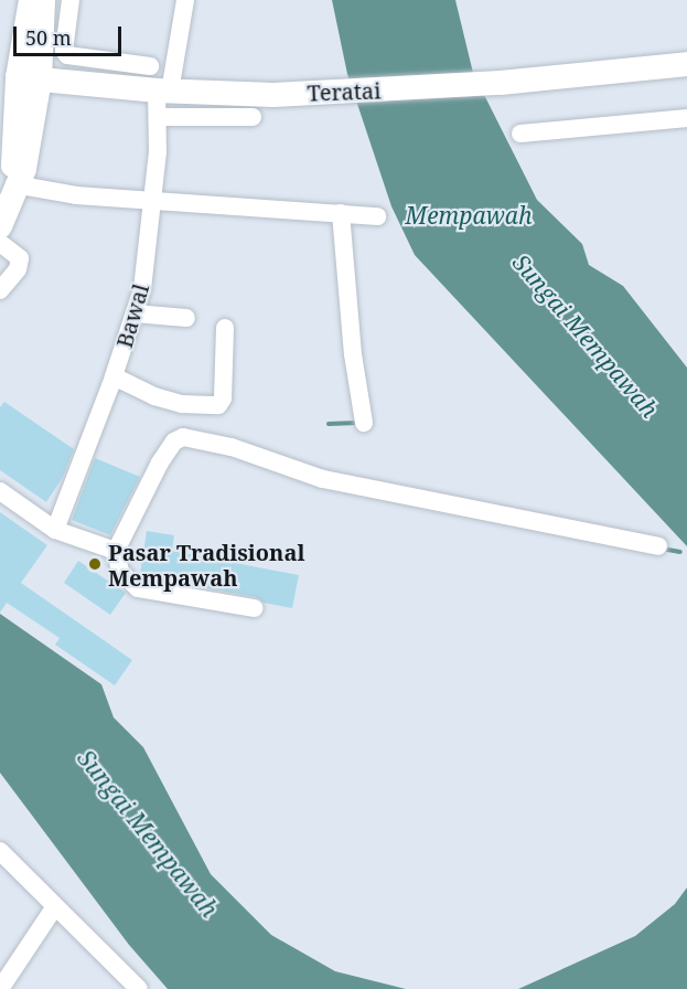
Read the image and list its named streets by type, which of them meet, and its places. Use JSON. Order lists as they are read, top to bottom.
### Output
{
  "streets": {
    "main road": ["Teratai"],
    "street": ["Bawal"]
  },
  "crossings": [
    ["Teratai", "Bawal"]
  ],
  "water": ["Mempawah", "Sungai Mempawah"],
  "places": ["Pasar Tradisional Mempawah"],
  "scale_bar": "50 m"
}
